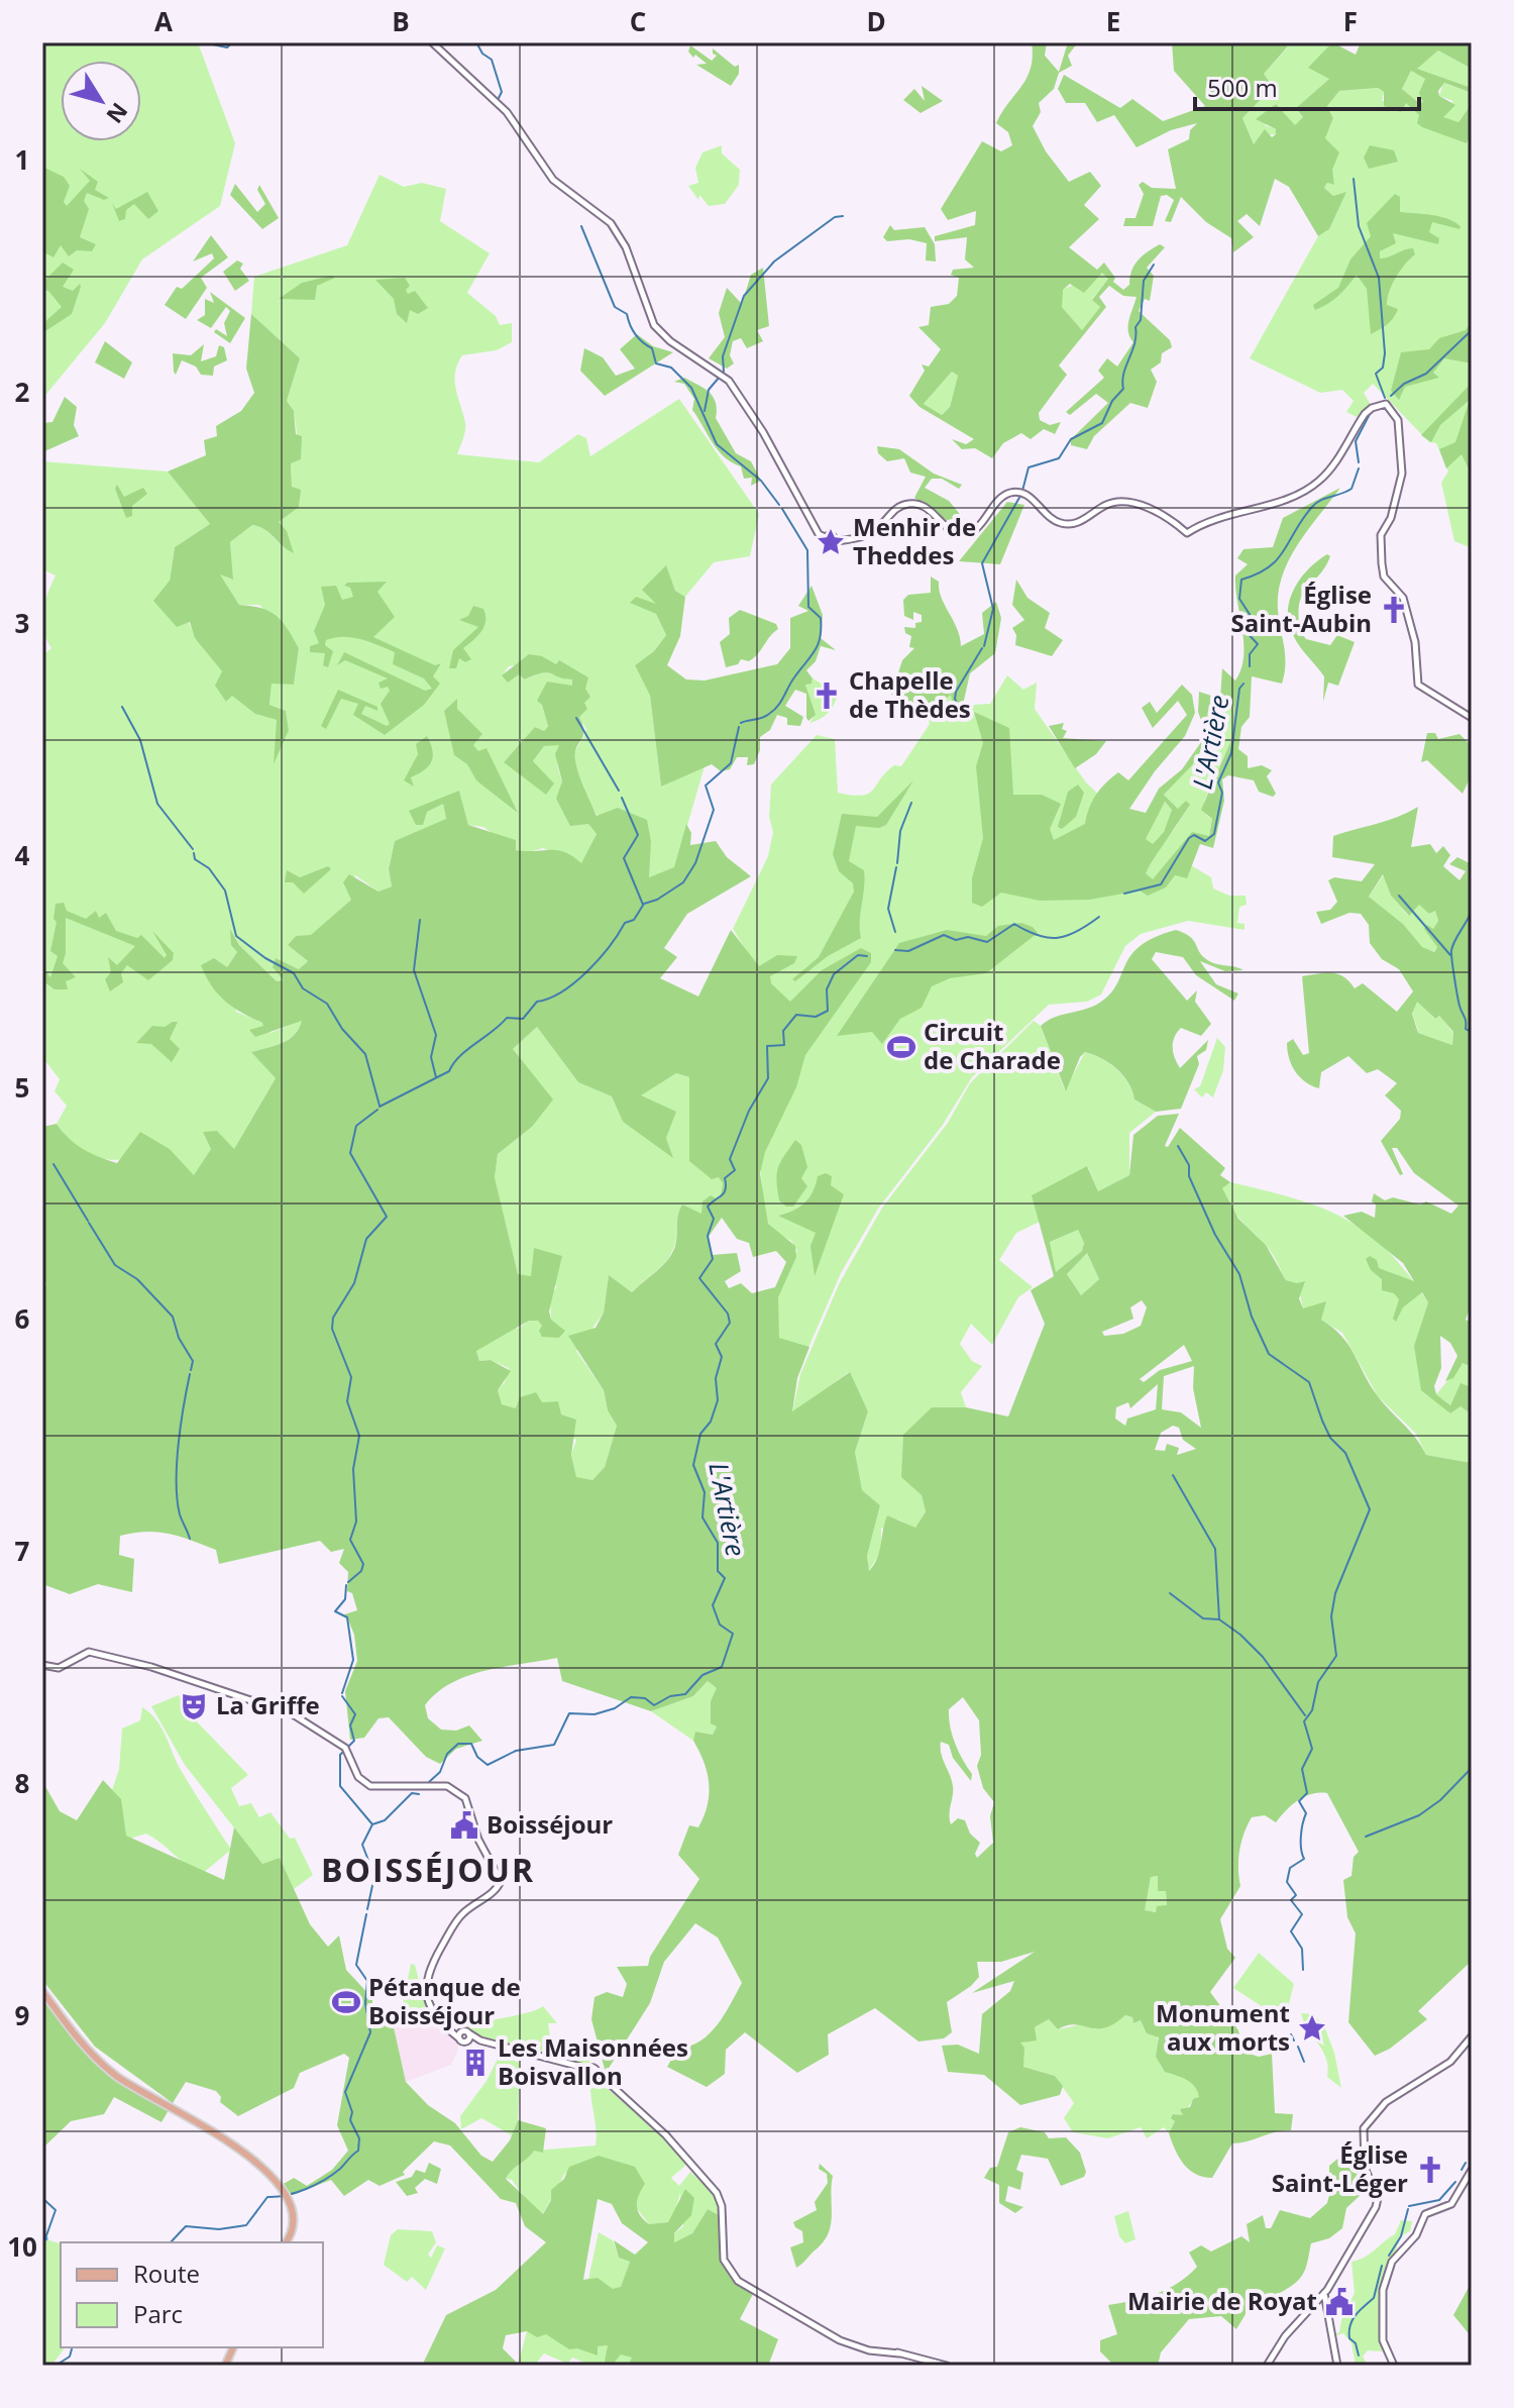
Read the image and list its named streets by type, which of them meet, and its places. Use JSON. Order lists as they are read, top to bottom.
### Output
{
  "districts": ["BOISSÉJOUR"],
  "water": ["L'Artière"],
  "places": {
    "place": ["Menhir de Theddes", "Monument aux morts"],
    "church": ["Église Saint-Aubin", "Chapelle de Thèdes", "Église Saint-Léger"],
    "sports": ["Circuit de Charade", "Pétanque de Boisséjour"],
    "theatre": ["La Griffe"],
    "public building": ["Boisséjour", "Mairie de Royat"],
    "building": ["Les Maisonnées Boisvallon"]
  },
  "legend": ["Route", "Parc"],
  "scale_bar": "500 m",
  "north": "bottom right",
  "grid": {
    "columns": [
      "A",
      "B",
      "C",
      "D",
      "E",
      "F"
    ],
    "rows": [
      "1",
      "2",
      "3",
      "4",
      "5",
      "6",
      "7",
      "8",
      "9",
      "10"
    ]
  }
}
